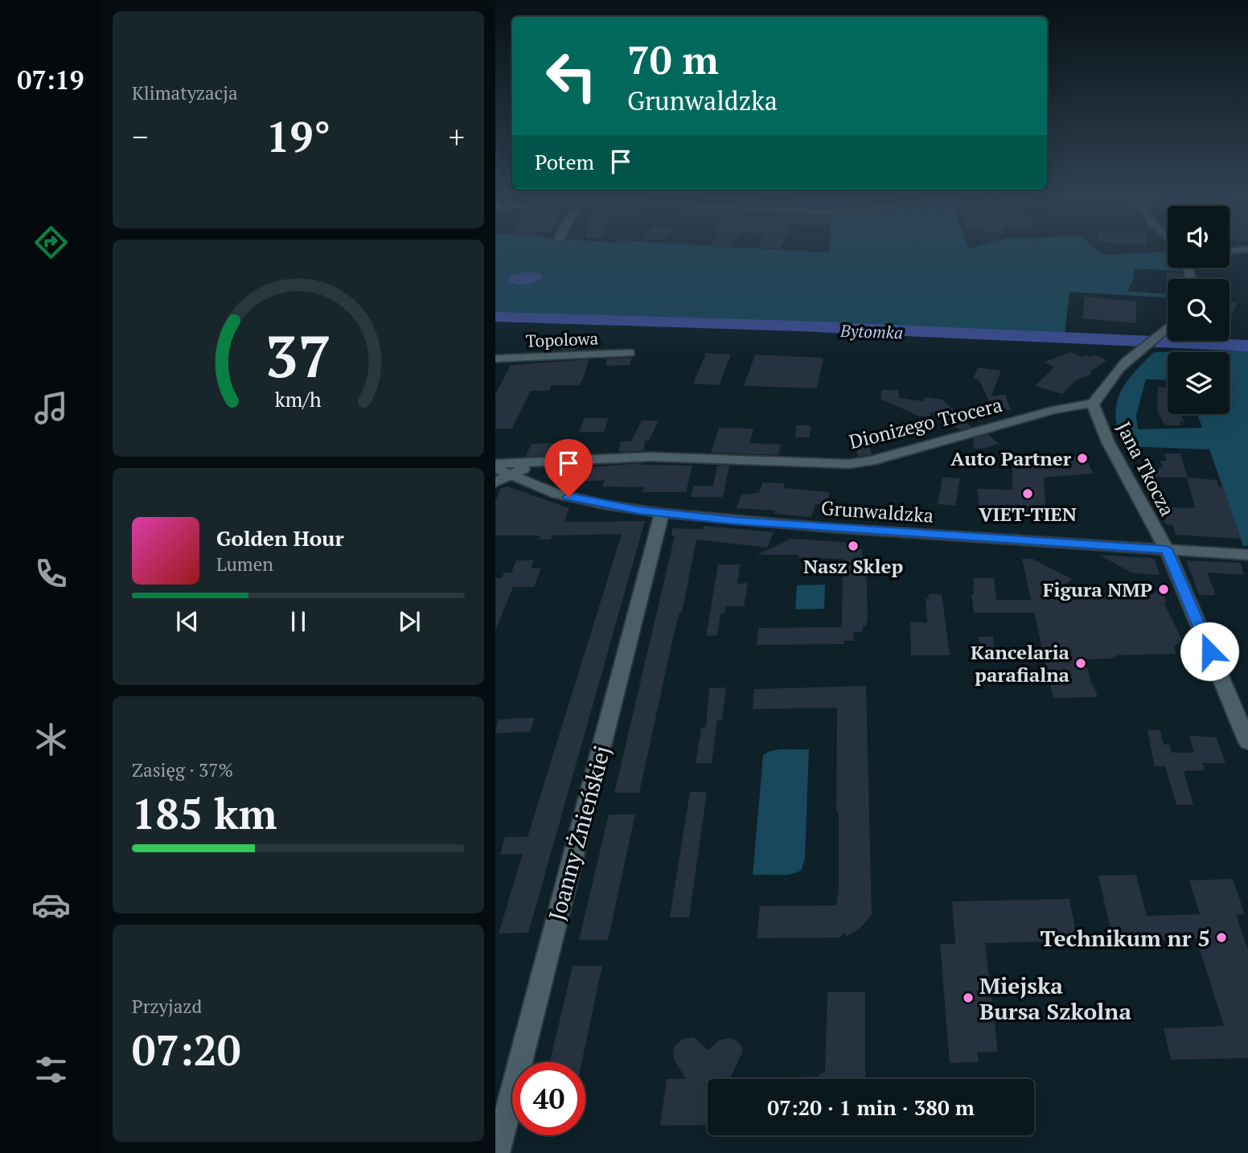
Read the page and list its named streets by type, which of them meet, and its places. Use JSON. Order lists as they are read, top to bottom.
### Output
{
  "streets": {
    "street": [
      "Topolowa",
      "Dionizego Trocera",
      "Jana Tkocza",
      "Grunwaldzka",
      "Joanny Żnieńskiej"
    ]
  },
  "crossings": [
    ["Dionizego Trocera", "Jana Tkocza"],
    ["Dionizego Trocera", "Grunwaldzka"],
    ["Jana Tkocza", "Grunwaldzka"],
    ["Grunwaldzka", "Joanny Żnieńskiej"]
  ],
  "water": ["Bytomka"],
  "places": [
    "Auto Partner",
    "VIET-TIEN",
    "Nasz Sklep",
    "Figura NMP",
    "Kancelaria parafialna",
    "Technikum nr 5",
    "Miejska Bursa Szkolna"
  ],
  "page": {
    "tabs": "07:19",
    "tile": [
      "Klimatyzacja",
      ["Zasięg · 37%", "185 km"],
      ["Przyjazd", "07:20"]
    ],
    "turn": ["70 m", "Grunwaldzka"],
    "heat": ["−", "19°", "+"],
    "then": "Potem",
    "song": ["Golden Hour", "Lumen"],
    "limit": "40",
    "trip": "07:20 · 1 min · 380 m",
    "gauge": ["37", "km/h"]
  }
}
